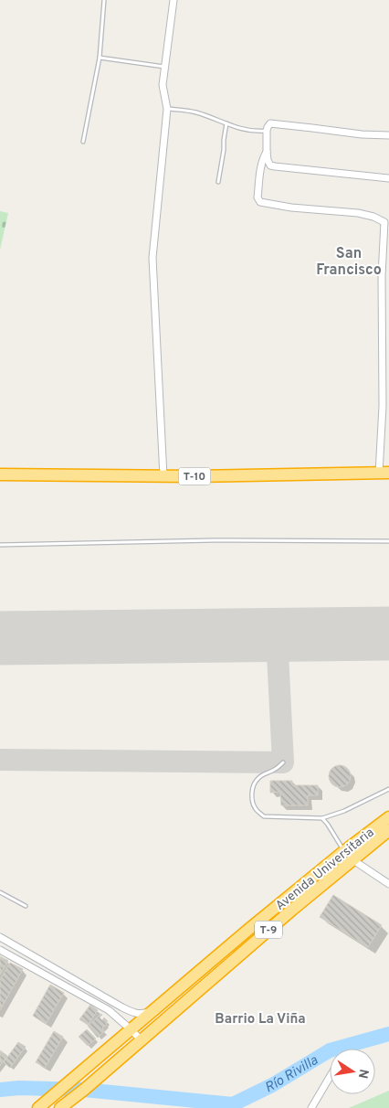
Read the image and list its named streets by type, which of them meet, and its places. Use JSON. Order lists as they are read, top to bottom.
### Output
{
  "streets": {
    "highway": ["T-10", "Avenida Universitaria", "T-9"]
  },
  "crossings": [
    ["Avenida Universitaria", "T-9"]
  ],
  "districts": ["San Francisco", "Barrio La Viña"],
  "water": ["Río Rivilla"],
  "north": "right"
}
